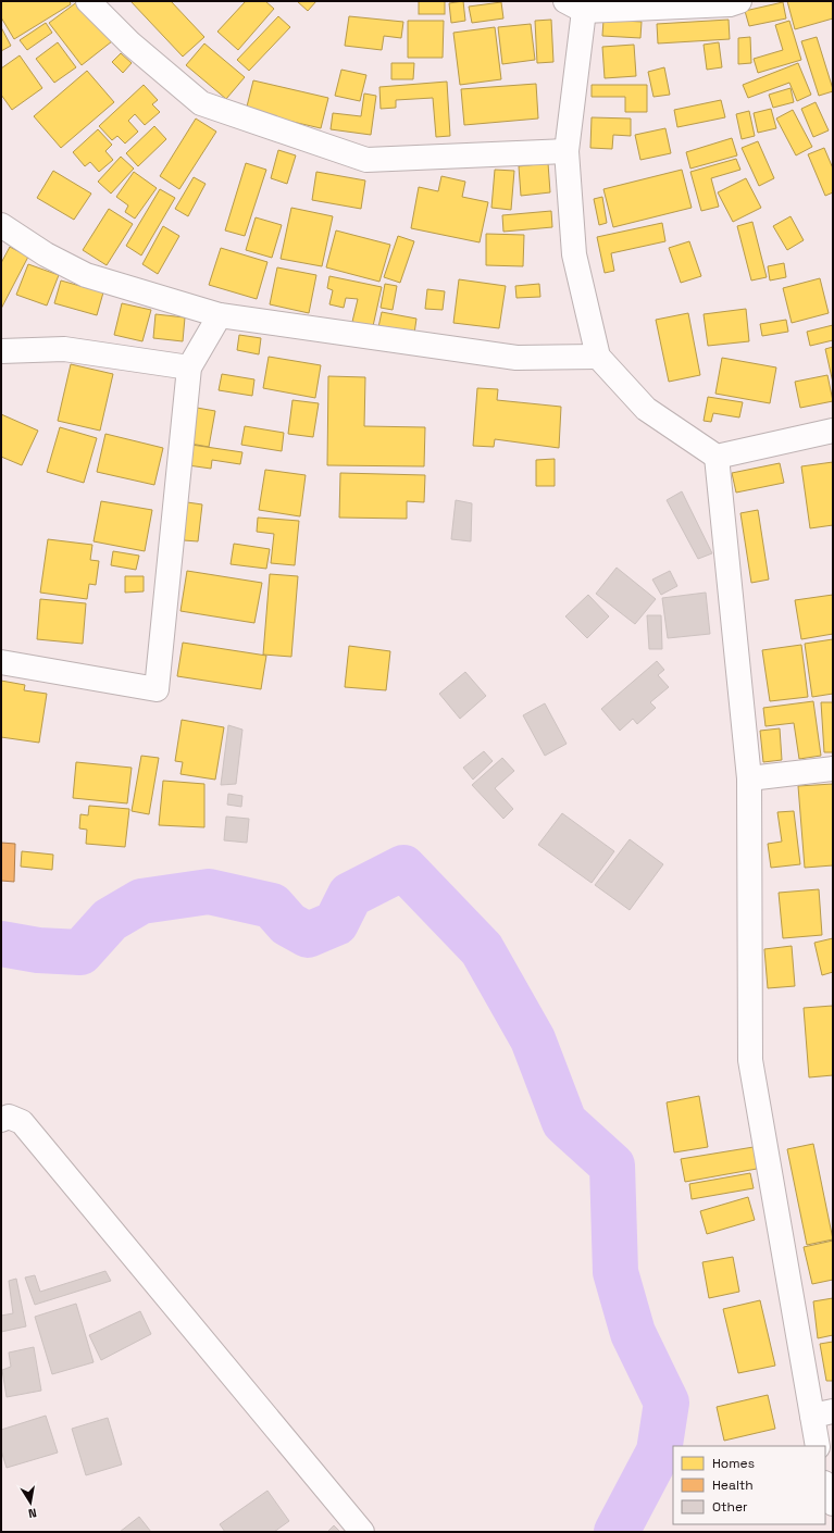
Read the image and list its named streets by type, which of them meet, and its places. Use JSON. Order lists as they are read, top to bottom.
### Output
{
  "legend": ["Homes", "Health", "Other"],
  "north": "bottom"
}
